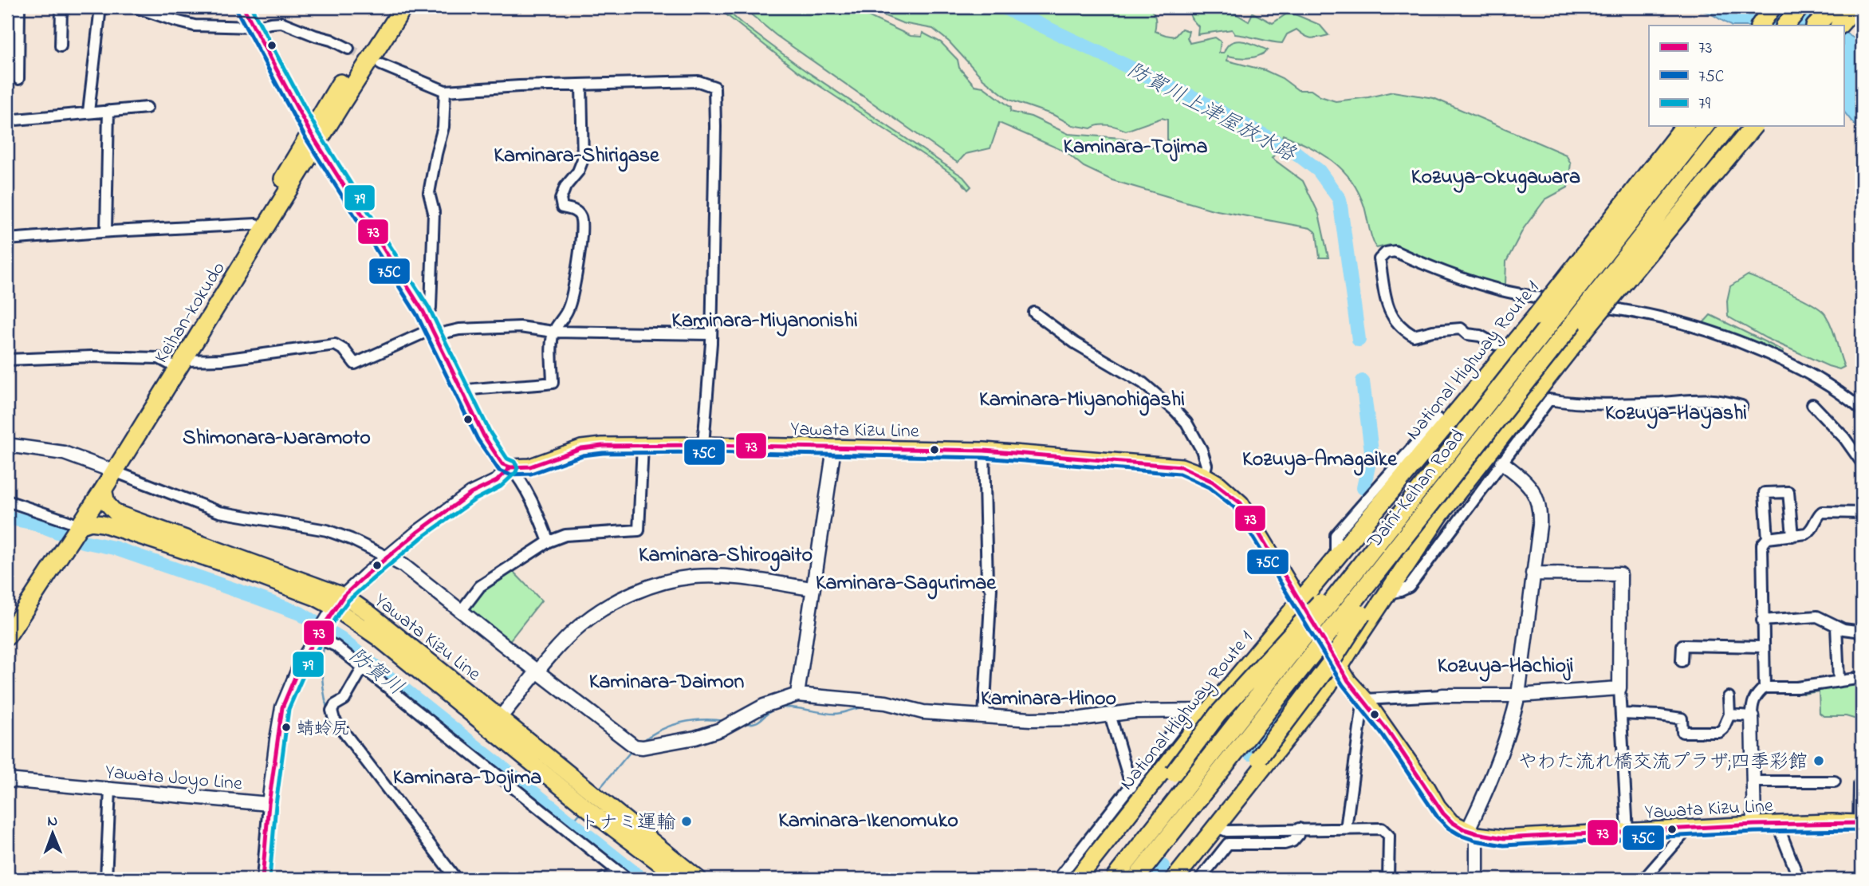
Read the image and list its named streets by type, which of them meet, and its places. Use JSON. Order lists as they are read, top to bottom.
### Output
{
  "streets": {
    "highway": ["Keihan-kokudo", "National Highway Route 1", "Daini-Keihan Road"],
    "main road": ["Yawata Kizu Line"],
    "street": ["Yawata Joyo Line"]
  },
  "crossings": [
    ["Keihan-kokudo", "Yawata Kizu Line"],
    ["National Highway Route 1", "Yawata Kizu Line"],
    ["Yawata Kizu Line", "Yawata Joyo Line"]
  ],
  "districts": [
    "Kaminara-Tojima",
    "Kaminara-Shirigase",
    "Kozuya-Okugawara",
    "Kaminara-Miyanonishi",
    "Kaminara-Miyanohigashi",
    "Kozuya-Hayashi",
    "Shimonara-Naramoto",
    "Kozuya-Amagaike",
    "Kaminara-Shirogaito",
    "Kaminara-Sagurimae",
    "Kozuya-Hachioji",
    "Kaminara-Daimon",
    "Kaminara-Hinoo",
    "Kaminara-Dojima",
    "Kaminara-Ikenomuko"
  ],
  "water": ["防賀川上津屋放水路", "防賀川"],
  "places": ["蜻蛉尻", "やわた流れ橋交流プラザ;四季彩館", "トナミ運輸"],
  "lines": ["transit line 73", "transit line 79", "transit line 75C"],
  "legend": ["73", "75C", "79"],
  "north": "top"
}
